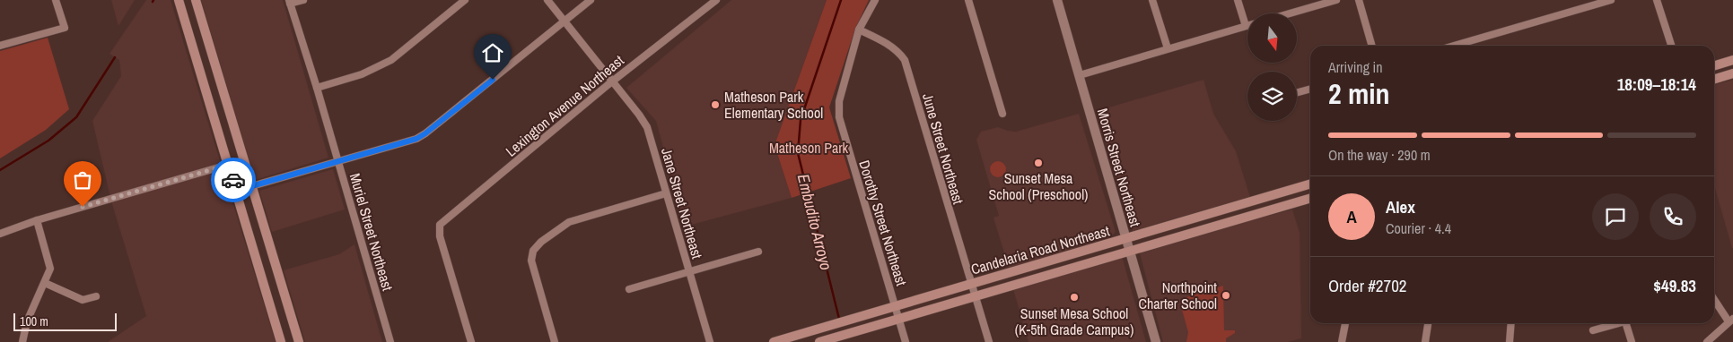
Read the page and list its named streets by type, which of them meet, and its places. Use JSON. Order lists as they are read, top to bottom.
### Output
{
  "streets": {
    "main road": ["Candelaria Road Northeast"],
    "street": [
      "Lexington Avenue Northeast",
      "June Street Northeast",
      "Morris Street Northeast",
      "Jane Street Northeast",
      "Dorothy Street Northeast",
      "Muriel Street Northeast"
    ]
  },
  "crossings": [
    ["Lexington Avenue Northeast", "Jane Street Northeast"],
    ["June Street Northeast", "Dorothy Street Northeast"],
    ["June Street Northeast", "Candelaria Road Northeast"],
    ["Morris Street Northeast", "Candelaria Road Northeast"],
    ["Dorothy Street Northeast", "Candelaria Road Northeast"]
  ],
  "water": ["Embudito Arroyo"],
  "parks": ["Matheson Park"],
  "places": [
    "Matheson Park Elementary School",
    "Sunset Mesa School (Preschool)",
    "Northpoint Charter School",
    "Sunset Mesa School (K-5th Grade Campus)"
  ],
  "scale_bar": "100 m",
  "north": "bottom",
  "page": {
    "heading": ["2 min", "Arriving in", "18:09–18:14"],
    "panel": [
      "Alex",
      "Courier · 4.4",
      "Order #2702",
      "$49.83"
    ],
    "bar": "On the way · 290 m",
    "round": "A",
    "scale": "100 m"
  }
}
